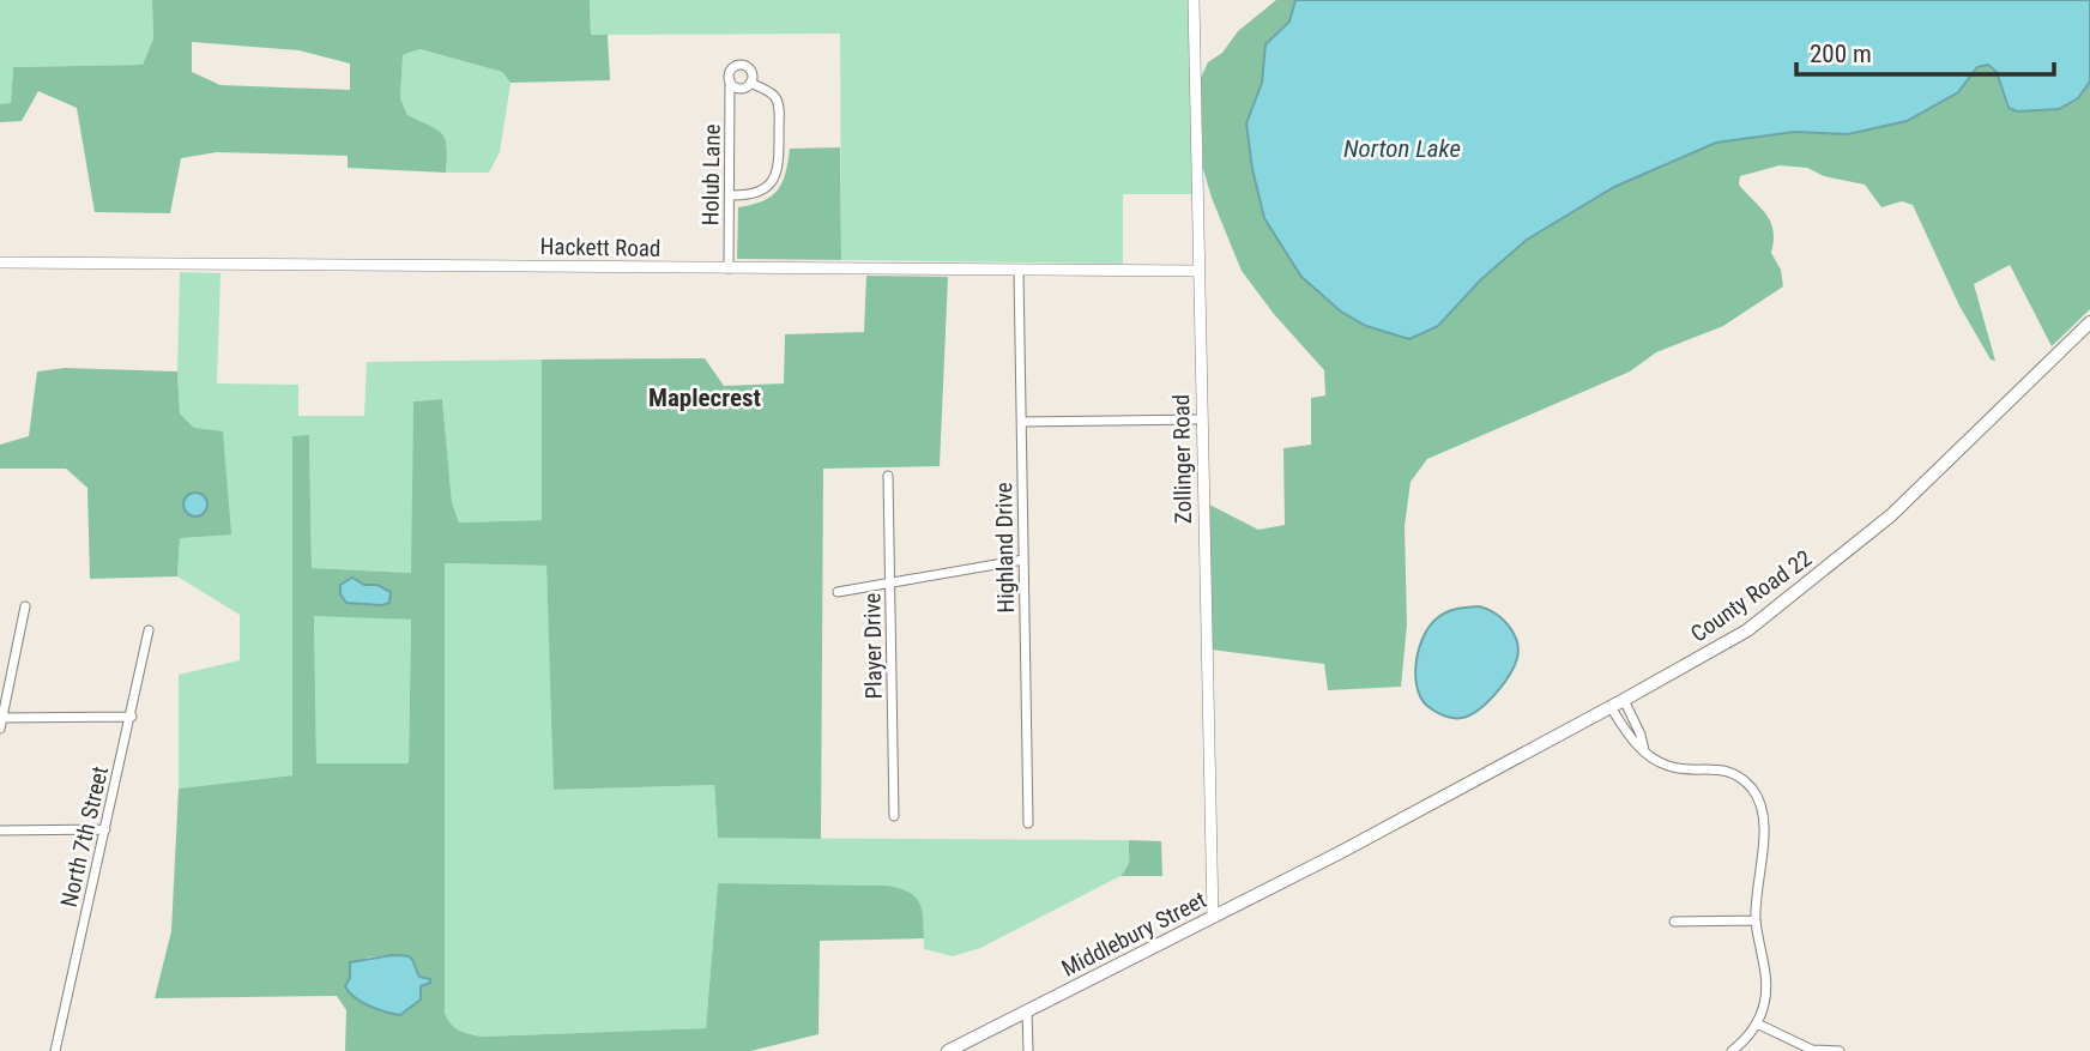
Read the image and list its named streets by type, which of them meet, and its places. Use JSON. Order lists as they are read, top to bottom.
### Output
{
  "streets": {
    "main road": ["County Road 22", "Middlebury Street"],
    "street": [
      "Holub Lane",
      "Hackett Road",
      "Zollinger Road",
      "Highland Drive",
      "Player Drive",
      "North 7th Street"
    ]
  },
  "crossings": [
    ["Holub Lane", "Hackett Road"],
    ["Hackett Road", "Zollinger Road"],
    ["Hackett Road", "Highland Drive"],
    ["Zollinger Road", "Middlebury Street"],
    ["County Road 22", "Middlebury Street"]
  ],
  "districts": ["Maplecrest"],
  "water": ["Norton Lake"],
  "scale_bar": "200 m"
}
